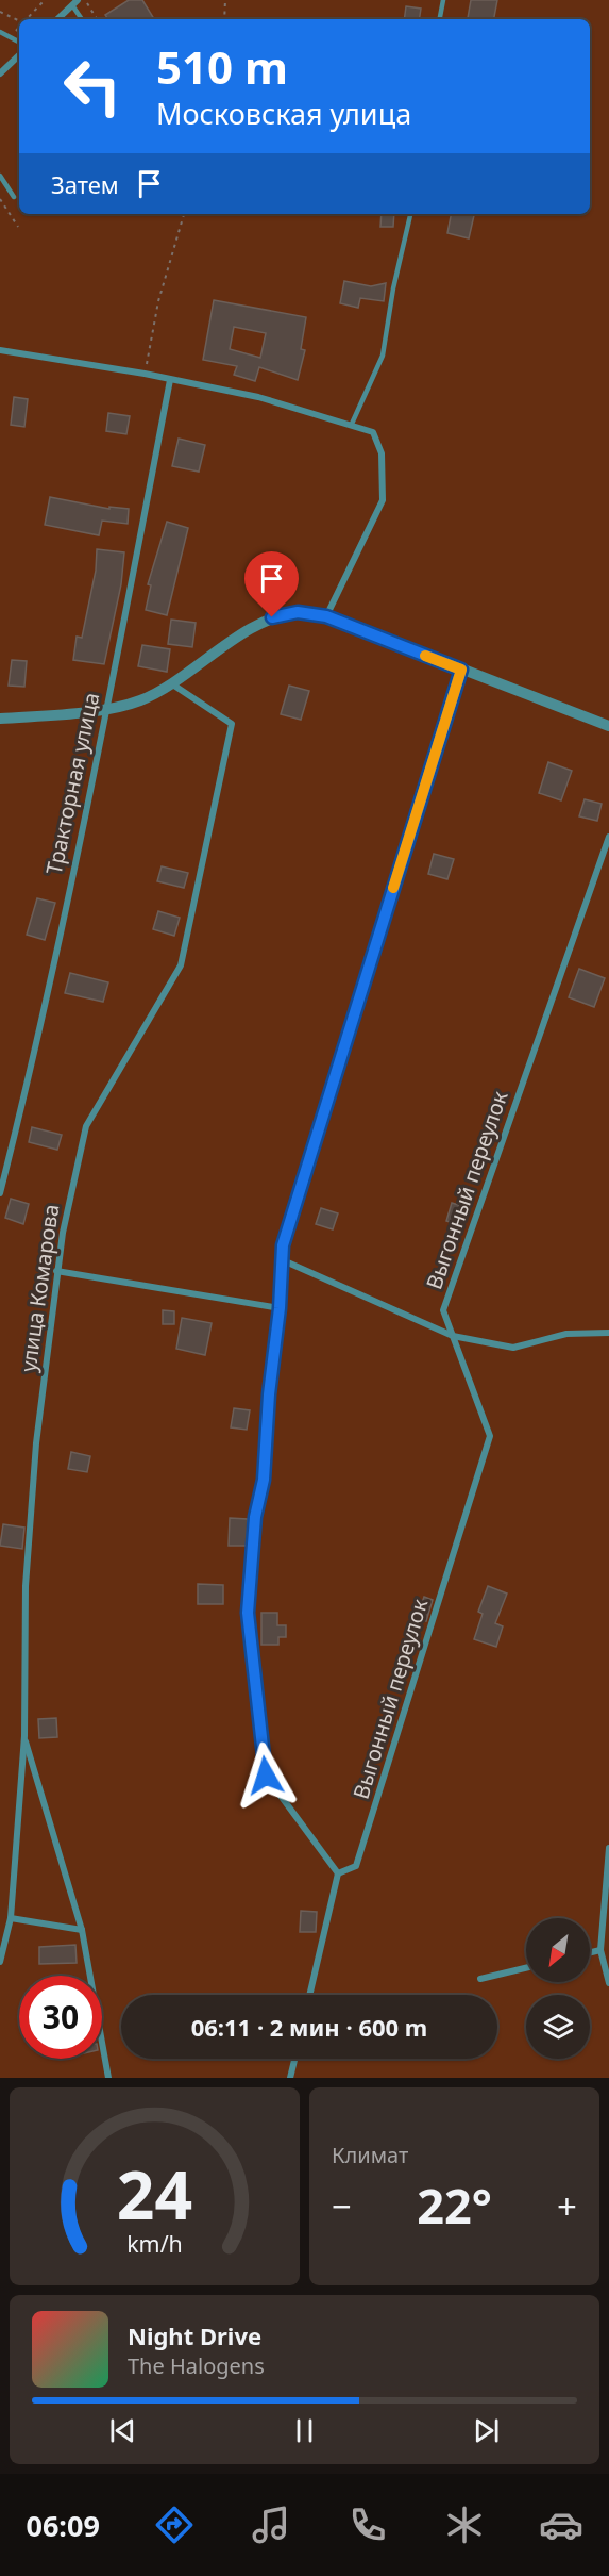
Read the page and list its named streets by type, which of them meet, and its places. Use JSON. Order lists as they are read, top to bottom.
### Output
{
  "streets": {
    "street": ["Тракторная улица", "Выгонный переулок", "улица Комарова"]
  },
  "north": "bottom left",
  "page": {
    "turn": ["510 m", "Московская улица"],
    "then": "Затем",
    "limit": "30",
    "trip": "06:11 · 2 мин · 600 m",
    "tile": "Климат",
    "heat": ["−", "22°", "+"],
    "song": ["Night Drive", "The Halogens"],
    "tabs": "06:09",
    "gauge": ["24", "km/h"]
  }
}
